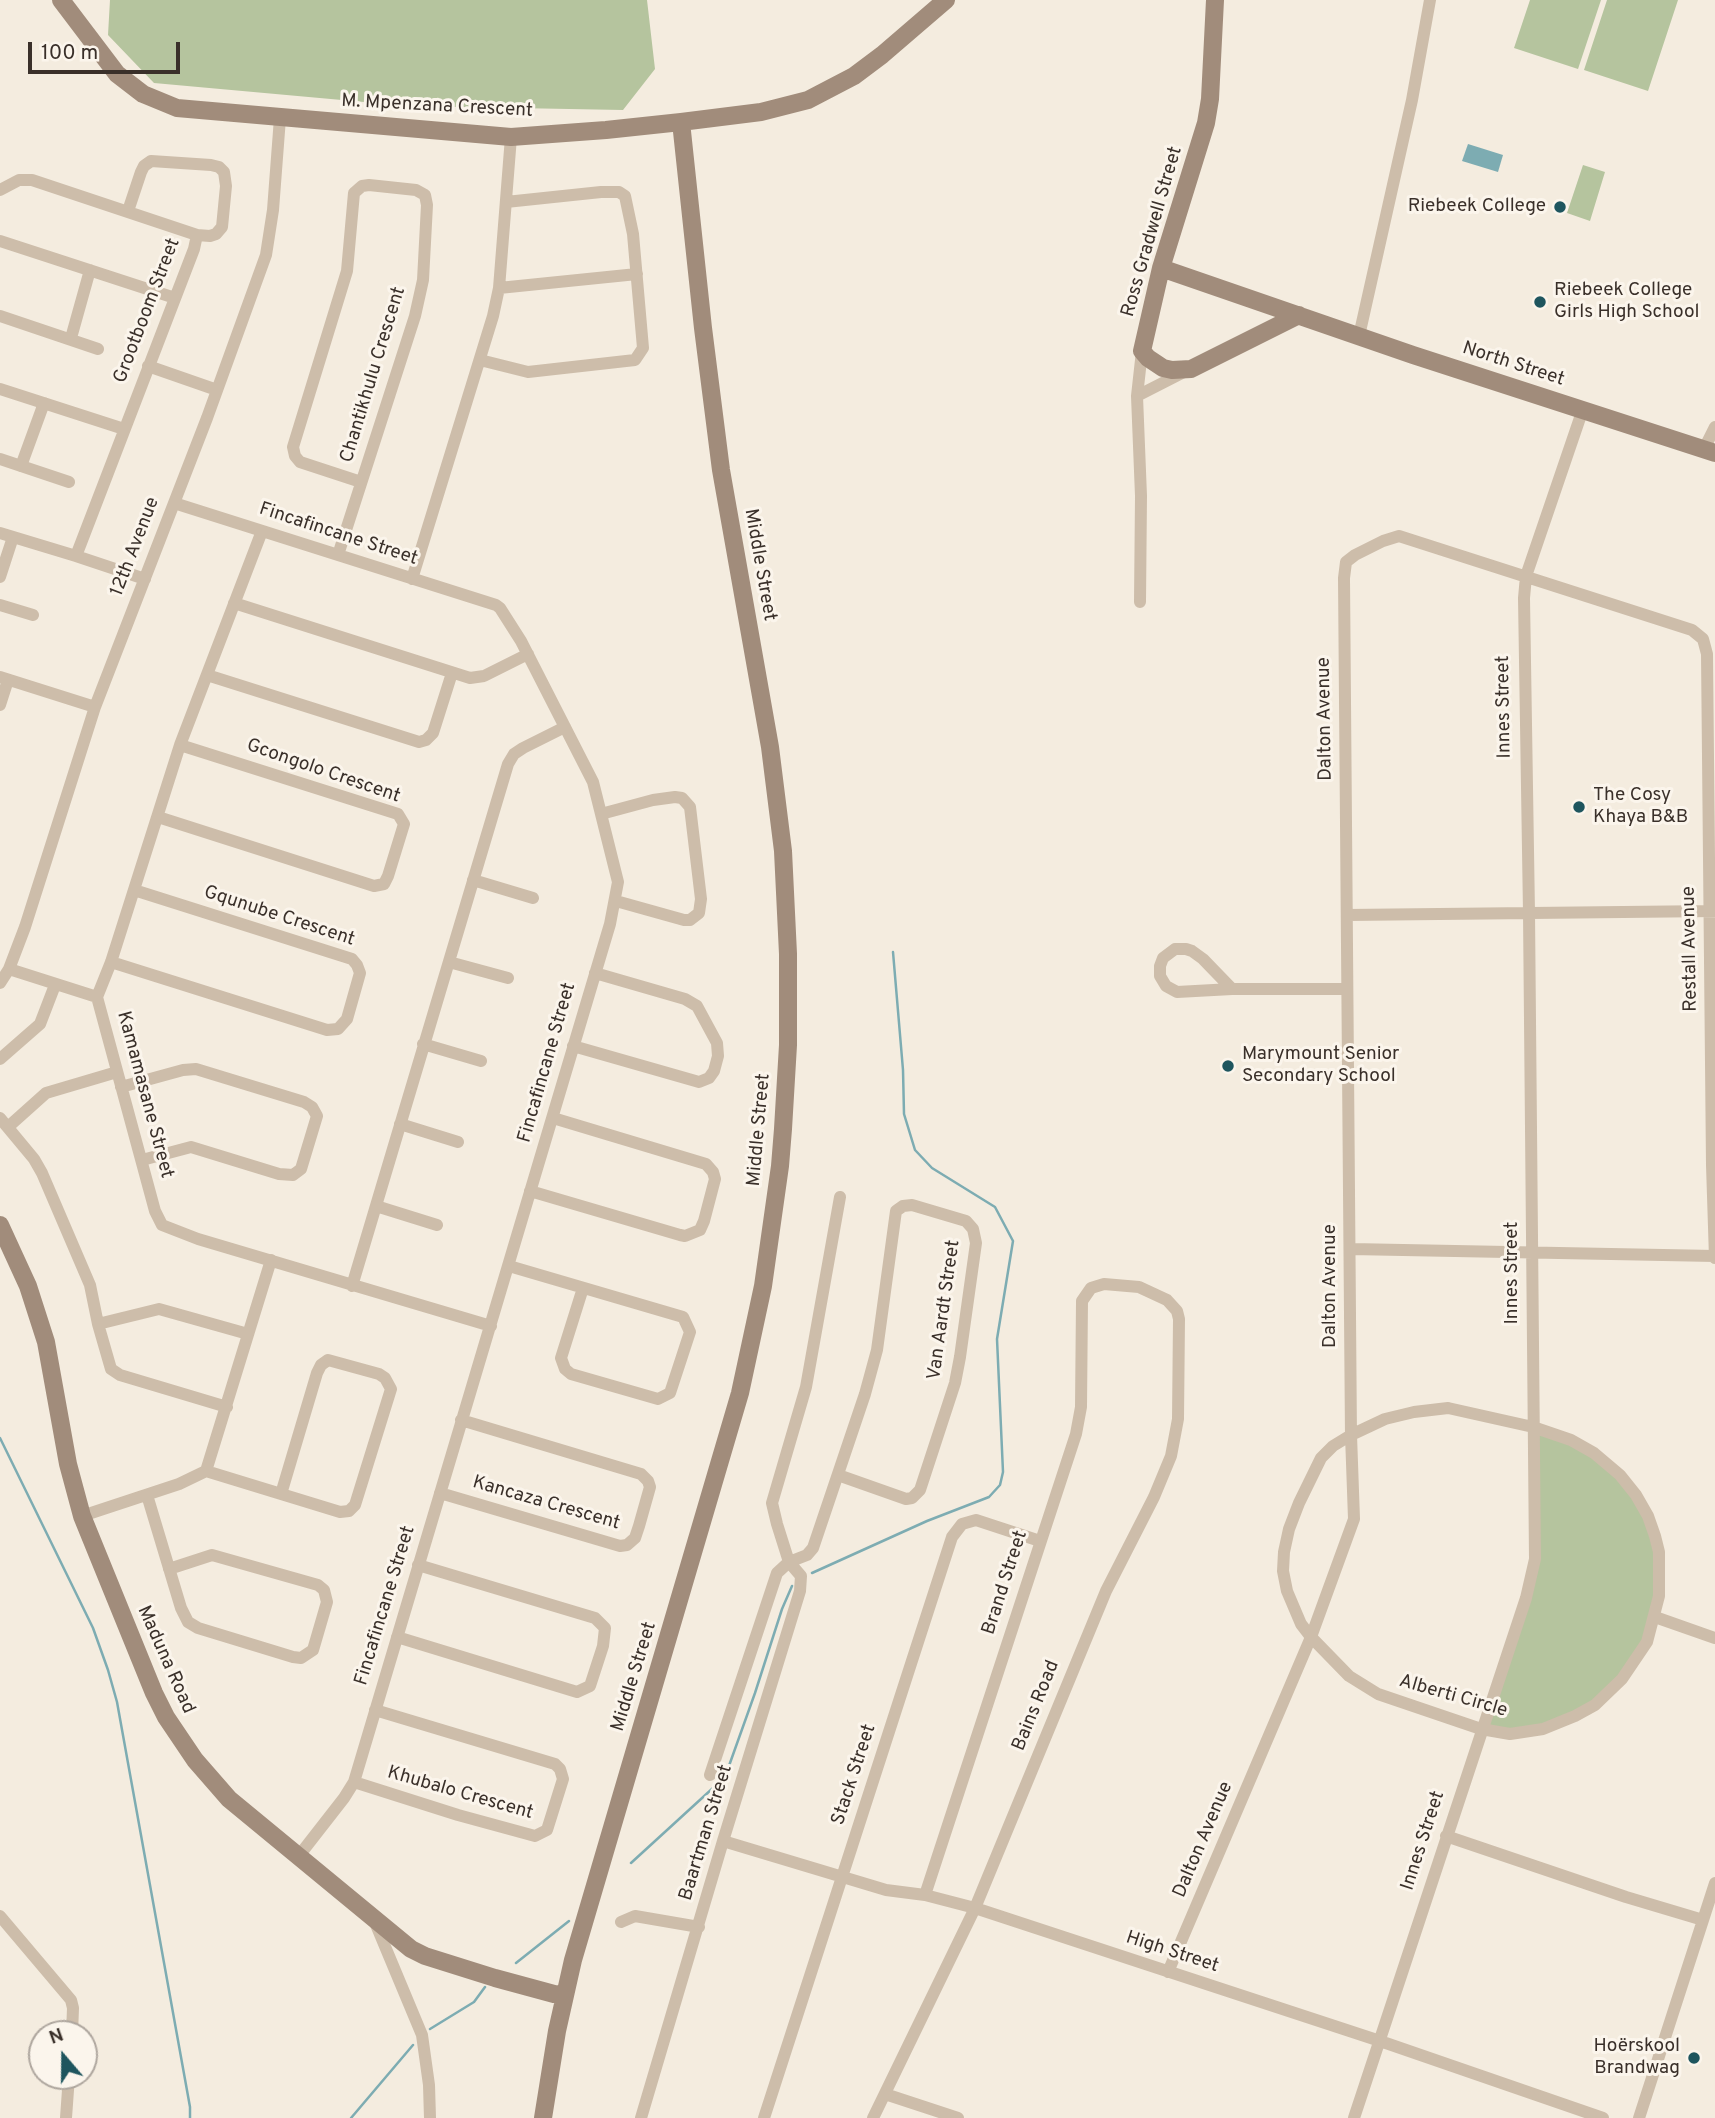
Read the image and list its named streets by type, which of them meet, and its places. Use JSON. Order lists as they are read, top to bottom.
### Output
{
  "streets": {
    "main road": [
      "M. Mpenzana Crescent",
      "Ross Gradwell Street",
      "North Street",
      "Middle Street",
      "Maduna Road"
    ],
    "street": [
      "Grootboom Street",
      "Chantikhulu Crescent",
      "Fincafincane Street",
      "12th Avenue",
      "Innes Street",
      "Dalton Avenue",
      "Gcongolo Crescent",
      "Gqunube Crescent",
      "Restall Avenue",
      "Kamamasane Street",
      "Van Aardt Street",
      "Kancaza Crescent",
      "Brand Street",
      "Alberti Circle",
      "Bains Road",
      "Stack Street",
      "Khubalo Crescent",
      "Baartman Street",
      "High Street"
    ]
  },
  "crossings": [
    ["M. Mpenzana Crescent", "12th Avenue"],
    ["M. Mpenzana Crescent", "Middle Street"],
    ["Ross Gradwell Street", "North Street"],
    ["North Street", "Innes Street"],
    ["Chantikhulu Crescent", "Fincafincane Street"],
    ["Fincafincane Street", "12th Avenue"],
    ["Fincafincane Street", "Kamamasane Street"],
    ["Fincafincane Street", "Kancaza Crescent"],
    ["Fincafincane Street", "Maduna Road"],
    ["Fincafincane Street", "Khubalo Crescent"],
    ["Middle Street", "Maduna Road"],
    ["Innes Street", "Dalton Avenue"],
    ["Innes Street", "Restall Avenue"],
    ["Innes Street", "Alberti Circle"],
    ["Innes Street", "High Street"],
    ["Dalton Avenue", "Restall Avenue"],
    ["Dalton Avenue", "Alberti Circle"],
    ["Dalton Avenue", "High Street"],
    ["Gcongolo Crescent", "Kamamasane Street"],
    ["Gqunube Crescent", "Kamamasane Street"],
    ["Van Aardt Street", "Baartman Street"],
    ["Brand Street", "Bains Road"],
    ["Brand Street", "Stack Street"],
    ["Brand Street", "High Street"],
    ["Bains Road", "High Street"],
    ["Stack Street", "High Street"],
    ["Baartman Street", "High Street"]
  ],
  "places": [
    "Riebeek College",
    "Riebeek College Girls High School",
    "The Cosy Khaya B&B",
    "Marymount Senior Secondary School",
    "Hoërskool Brandwag"
  ],
  "scale_bar": "100 m",
  "north": "top"
}
